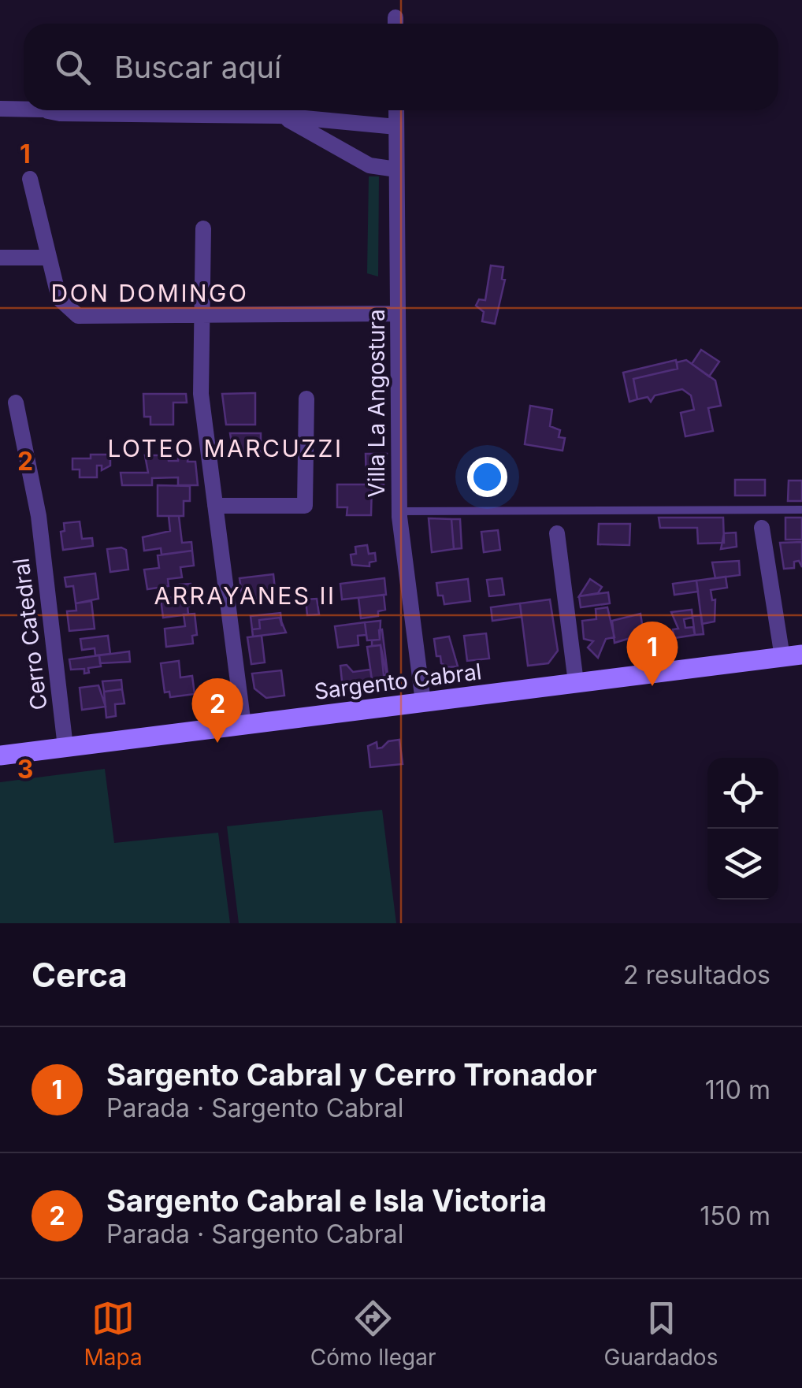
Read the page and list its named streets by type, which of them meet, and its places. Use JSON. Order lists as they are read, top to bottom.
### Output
{
  "streets": {
    "main road": ["Sargento Cabral"],
    "street": ["Villa La Angostura", "Cerro Catedral"]
  },
  "crossings": [
    ["Villa La Angostura", "Sargento Cabral"],
    ["Cerro Catedral", "Sargento Cabral"]
  ],
  "districts": ["DON DOMINGO", "LOTEO MARCUZZI", "ARRAYANES II"],
  "page": {
    "search": "Buscar aquí",
    "pins": ["1", "2"],
    "heading": ["Cerca", "2 resultados"],
    "list": [
      {
        "mark": "1",
        "name": "Sargento Cabral y Cerro Tronador",
        "note": "Parada · Sargento Cabral",
        "value": "110 m"
      },
      {
        "mark": "2",
        "name": "Sargento Cabral e Isla Victoria",
        "note": "Parada · Sargento Cabral",
        "value": "150 m"
      }
    ],
    "nav": ["Mapa", "Cómo llegar", "Guardados"]
  },
  "grid": {
    "rows": ["1", "2", "3"]
  }
}
